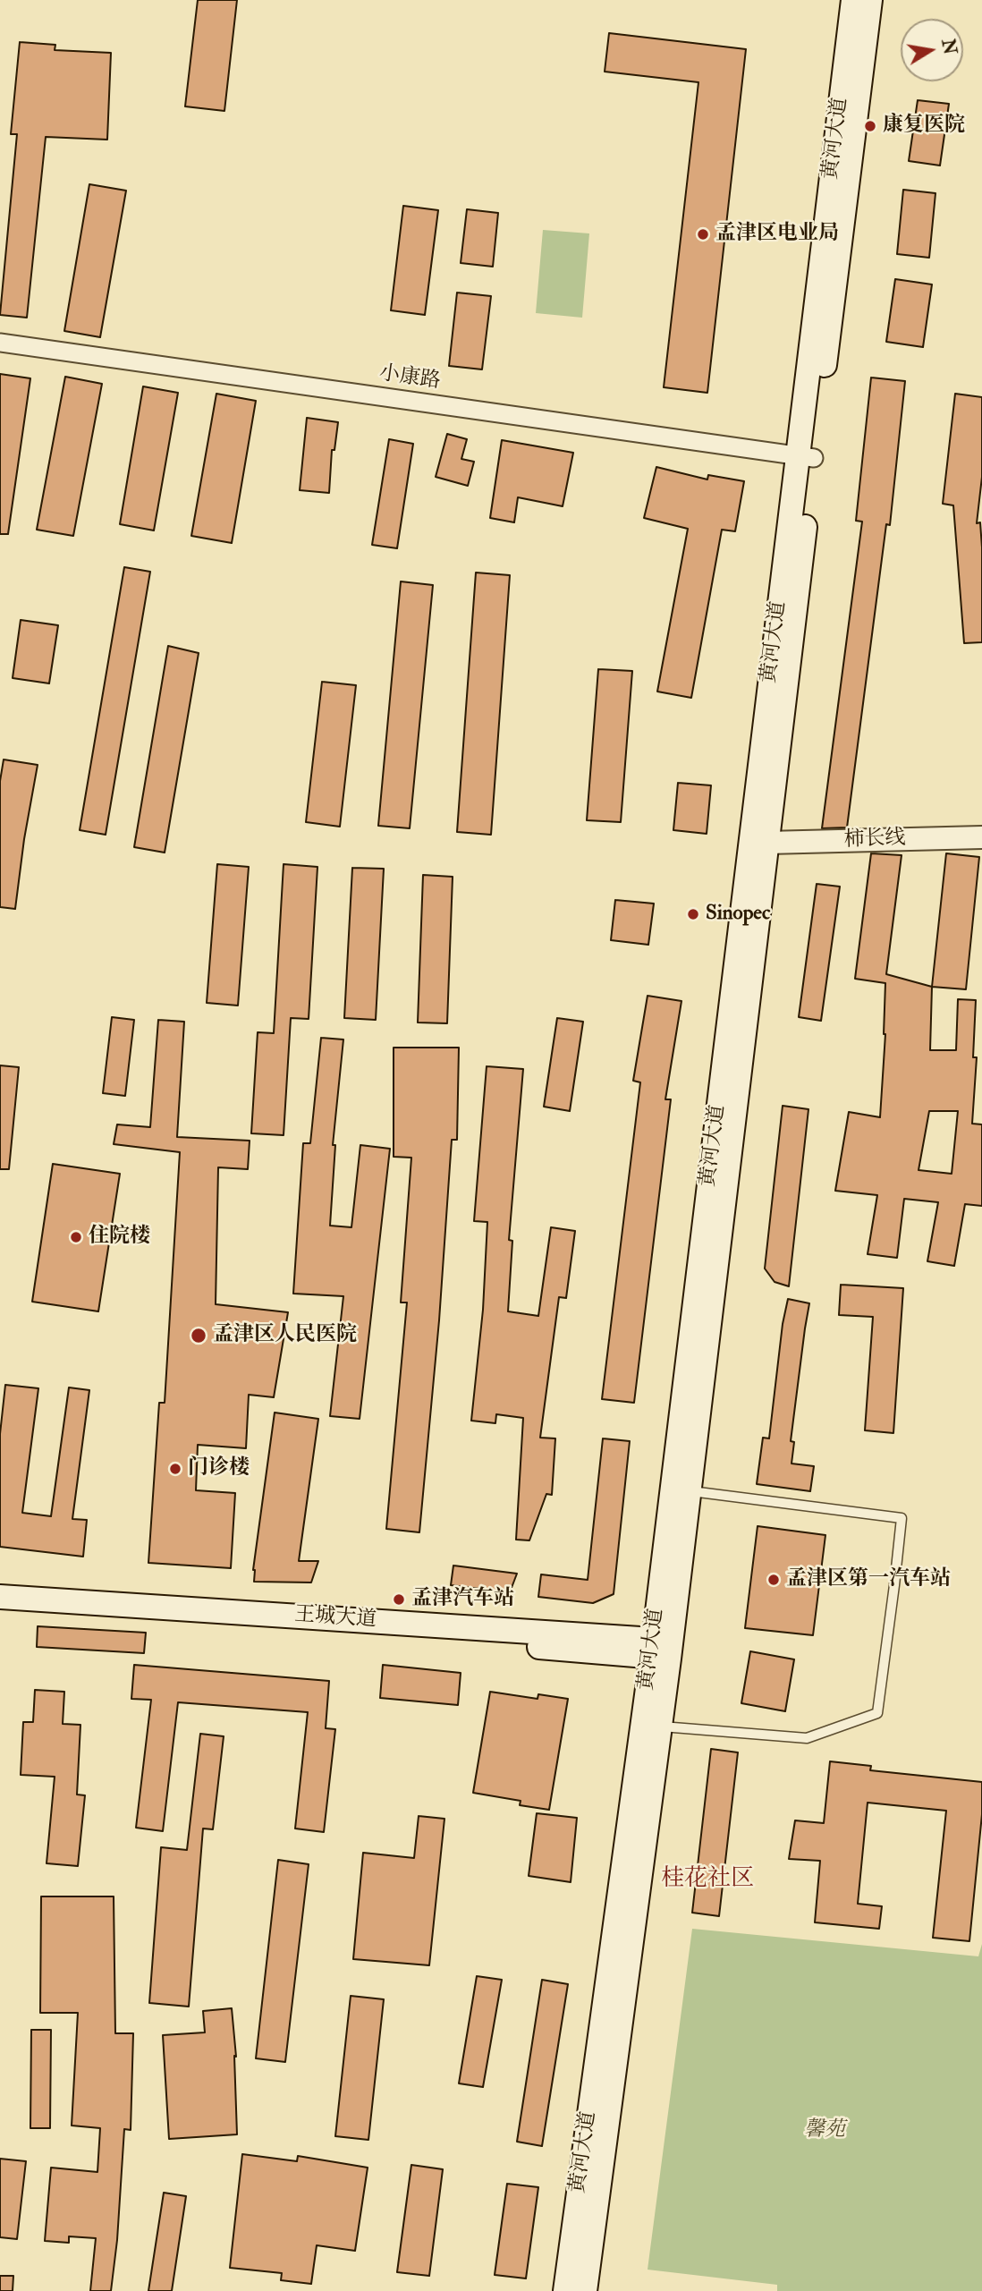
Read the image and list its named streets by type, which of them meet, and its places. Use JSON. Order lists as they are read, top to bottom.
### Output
{
  "streets": {
    "main road": ["黄河大道", "王城大道"],
    "street": ["小康路", "柿长线"]
  },
  "crossings": [
    ["黄河大道", "小康路"],
    ["黄河大道", "柿长线"],
    ["黄河大道", "王城大道"]
  ],
  "districts": ["桂花社区"],
  "parks": ["馨苑"],
  "places": [
    "康复医院",
    "孟津区电业局",
    "Sinopec",
    "住院楼",
    "孟津区人民医院",
    "门诊楼",
    "孟津区第一汽车站",
    "孟津汽车站"
  ],
  "north": "right"
}
